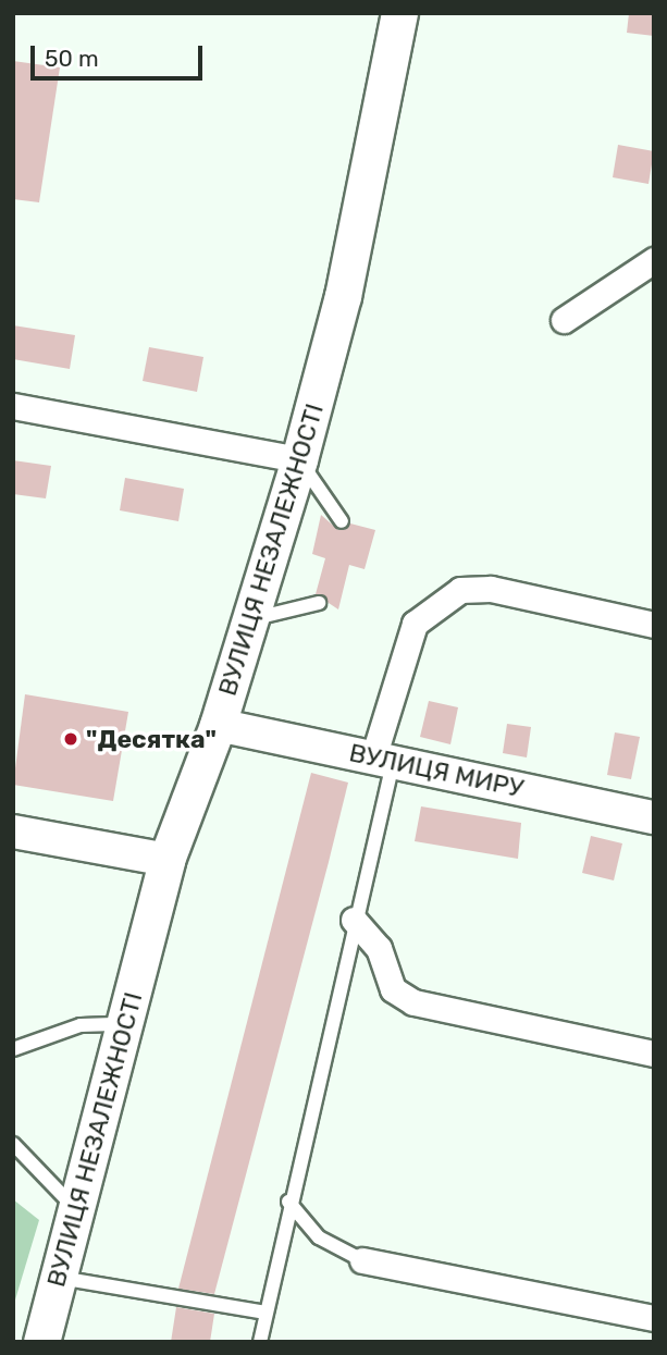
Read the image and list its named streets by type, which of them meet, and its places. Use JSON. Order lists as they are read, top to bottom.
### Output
{
  "streets": {
    "main road": ["ВУЛИЦЯ НЕЗАЛЕЖНОСТІ"],
    "street": ["ВУЛИЦЯ МИРУ"]
  },
  "crossings": [
    ["ВУЛИЦЯ НЕЗАЛЕЖНОСТІ", "ВУЛИЦЯ МИРУ"]
  ],
  "places": ["\"Десятка\""],
  "scale_bar": "50 m"
}
